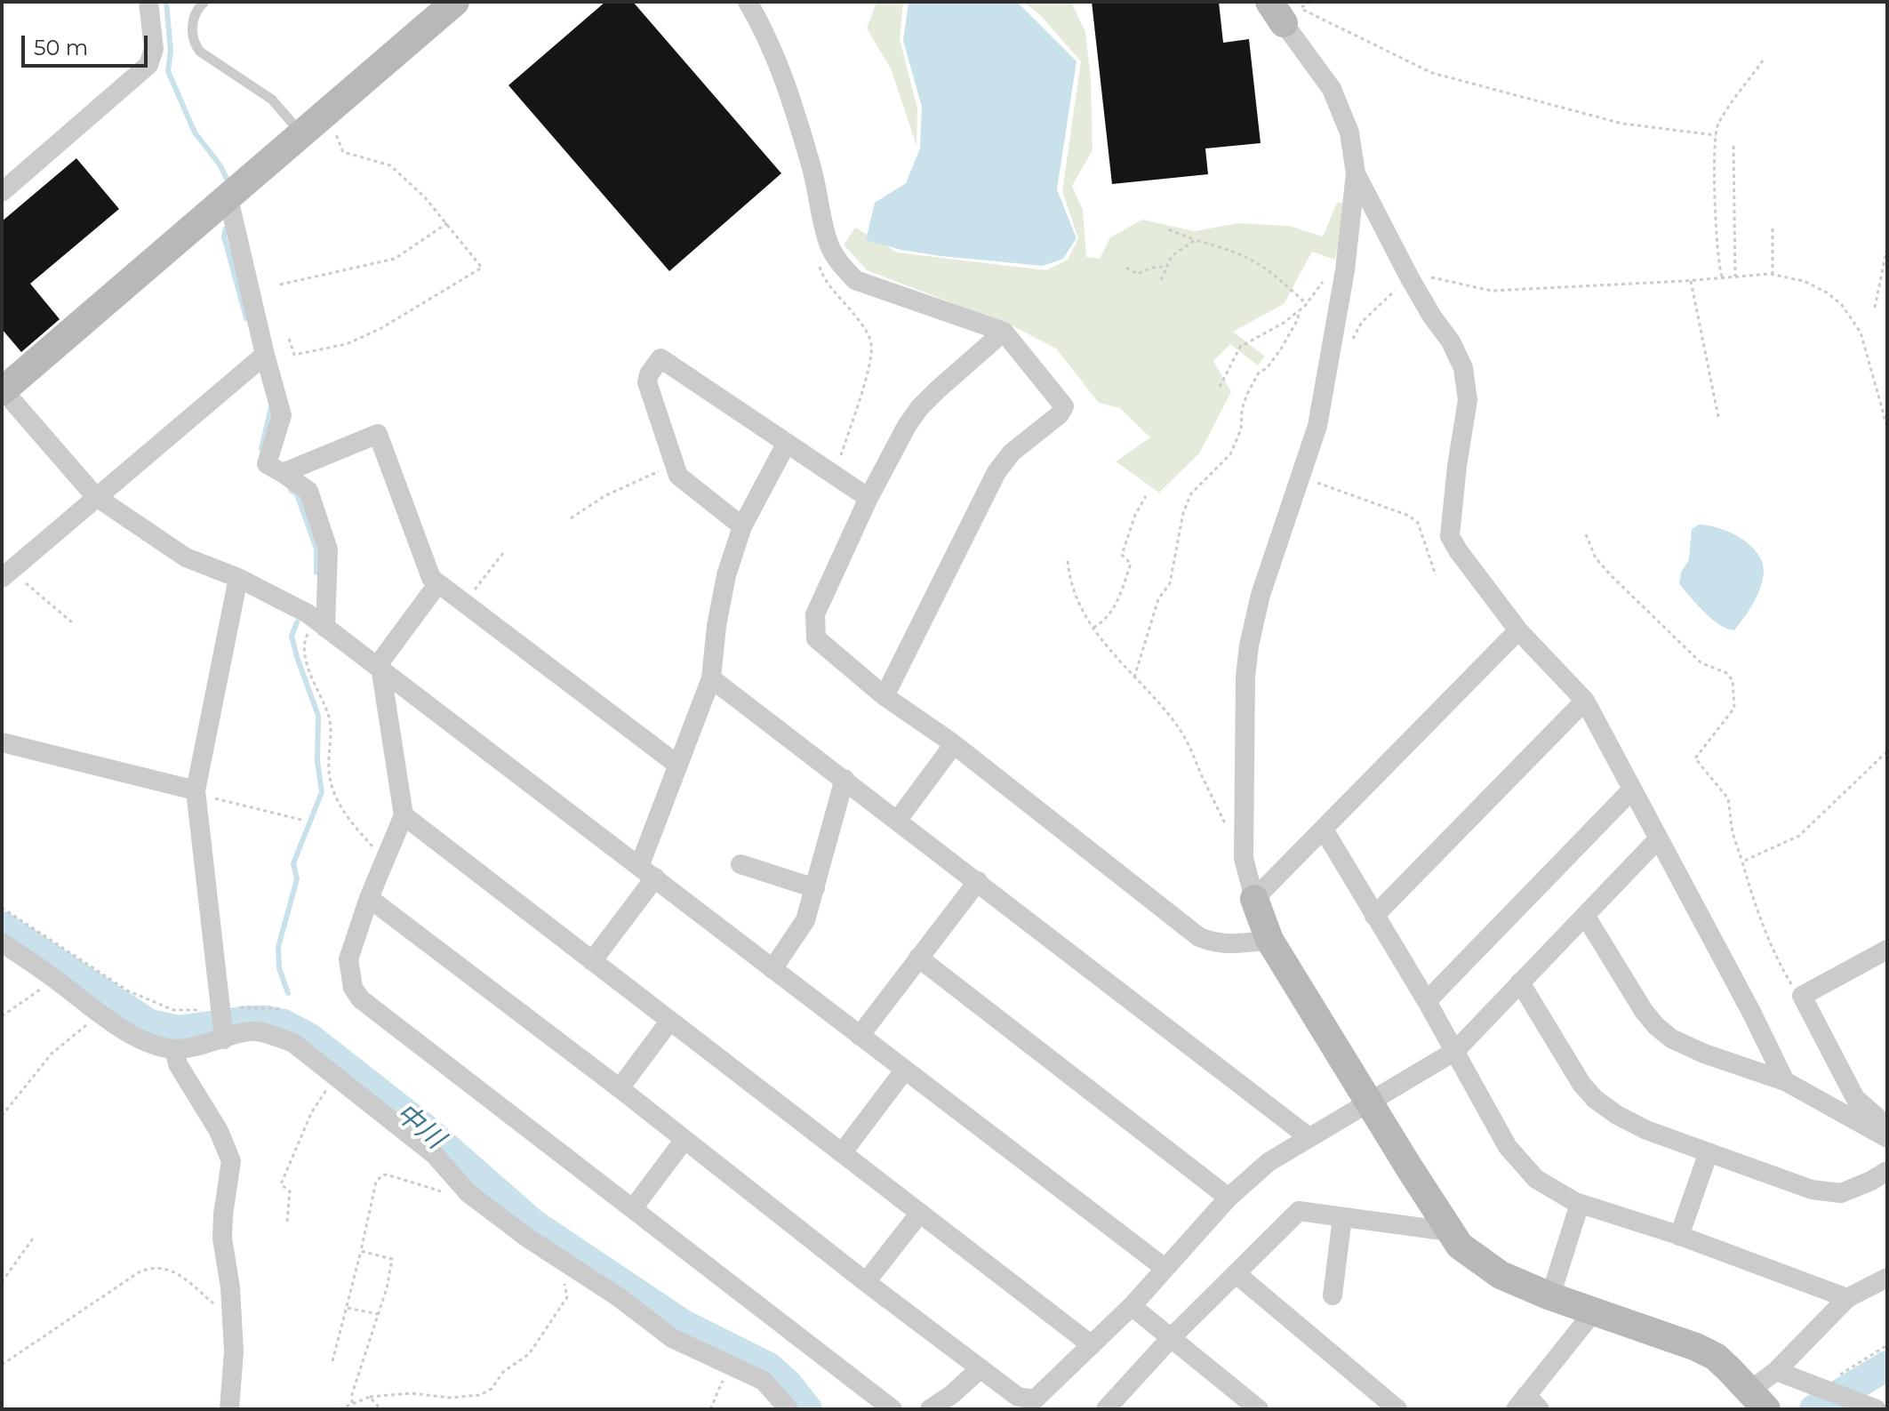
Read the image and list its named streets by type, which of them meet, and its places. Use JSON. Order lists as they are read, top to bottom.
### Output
{
  "water": ["中川"],
  "scale_bar": "50 m"
}
